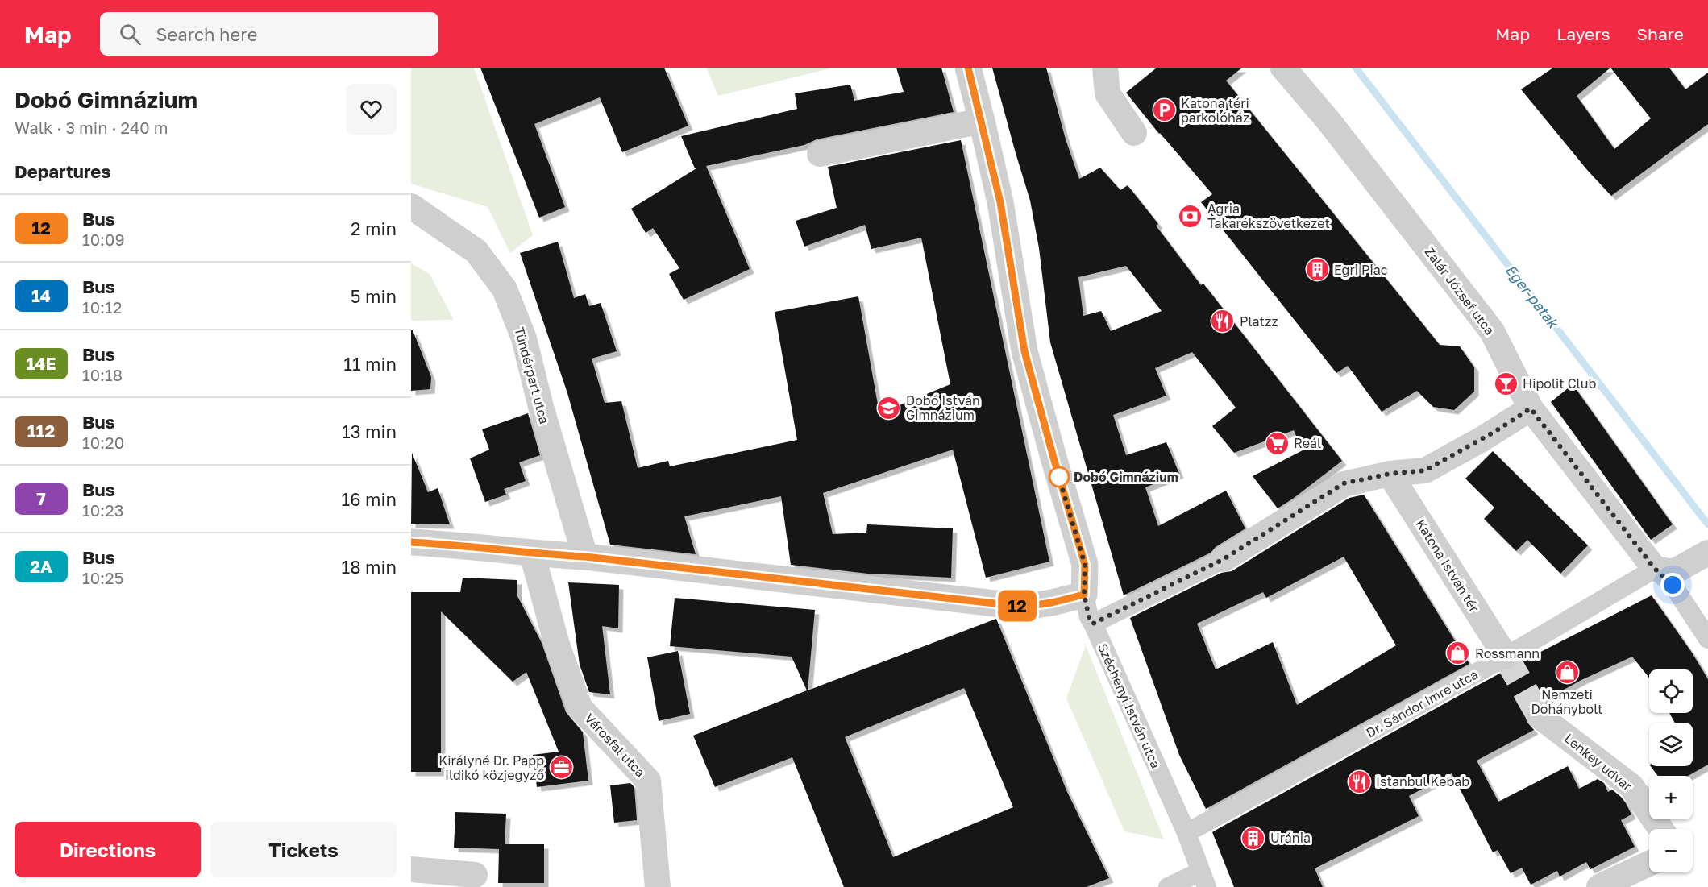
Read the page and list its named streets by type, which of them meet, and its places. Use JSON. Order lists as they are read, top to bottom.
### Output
{
  "streets": {
    "street": [
      "Zalár József utca",
      "Tündérpart utca",
      "Katona István tér",
      "Dr. Sándor Imre utca",
      "Széchenyi István utca",
      "Városfal utca",
      "Lenkey udvar"
    ]
  },
  "crossings": [
    ["Zalár József utca", "Dr. Sándor Imre utca"],
    ["Katona István tér", "Dr. Sándor Imre utca"],
    ["Dr. Sándor Imre utca", "Széchenyi István utca"]
  ],
  "water": ["Eger-patak"],
  "places": {
    "parking": ["Katona téri parkolóház"],
    "bank": ["Agria Takarékszövetkezet"],
    "building": ["Egri Piac", "Uránia"],
    "restaurant": ["Platzz", "Istanbul Kebab"],
    "bar": ["Hipolit Club"],
    "school or university": ["Dobó István Gimnázium"],
    "supermarket": ["Reál"],
    "other": ["Dobó Gimnázium"],
    "shop": ["Rossmann", "Nemzeti Dohánybolt"],
    "office": ["Királyné Dr. Papp Ildikó közjegyző"]
  },
  "lines": ["bus line 12"],
  "page": {
    "header": "Map",
    "search": "Search here",
    "nav": ["Map", "Layers", "Share"],
    "heading": [
      ["Dobó Gimnázium", "Walk · 3 min · 240 m"],
      "Departures"
    ],
    "on_map": "12",
    "list": [
      {
        "mark": "12",
        "name": "Bus",
        "note": "10:09",
        "value": "2 min"
      },
      {
        "mark": "14",
        "name": "Bus",
        "note": "10:12",
        "value": "5 min"
      },
      {
        "mark": "14E",
        "name": "Bus",
        "note": "10:18",
        "value": "11 min"
      },
      {
        "mark": "112",
        "name": "Bus",
        "note": "10:20",
        "value": "13 min"
      },
      {
        "mark": "7",
        "name": "Bus",
        "note": "10:23",
        "value": "16 min"
      },
      {
        "mark": "2A",
        "name": "Bus",
        "note": "10:25",
        "value": "18 min"
      }
    ],
    "map_buttons": ["+", "−"],
    "buttons": ["Directions", "Tickets"]
  }
}
